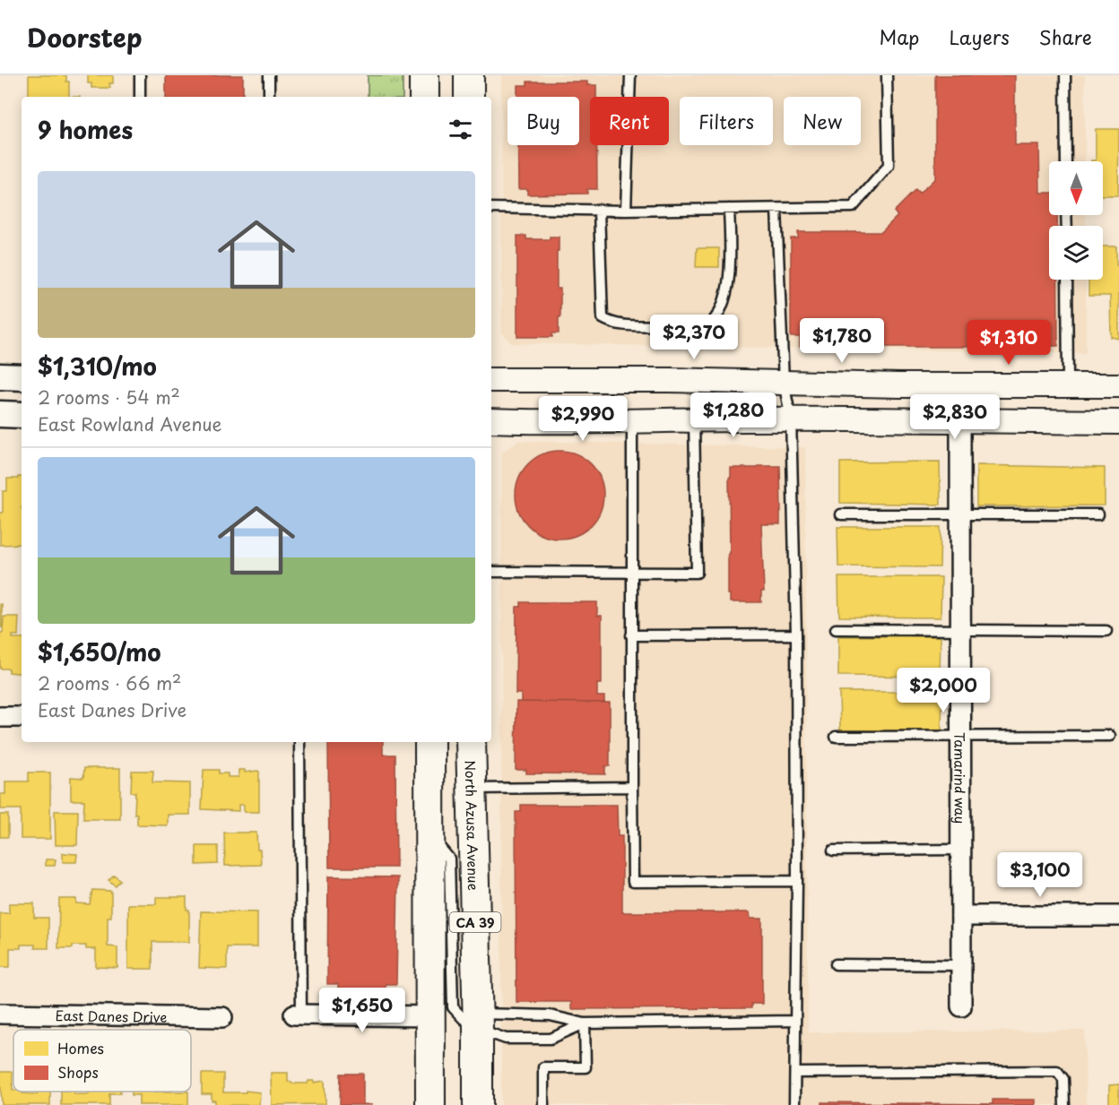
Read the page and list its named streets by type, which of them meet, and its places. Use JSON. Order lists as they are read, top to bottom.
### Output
{
  "streets": {
    "main road": ["North Azusa Avenue", "CA 39"],
    "street": ["Tamarind way", "East Danes Drive"]
  },
  "legend": ["Homes", "Shops"],
  "north": "bottom",
  "page": {
    "header": "Doorstep",
    "nav": ["Map", "Layers", "Share"],
    "chip": [
      "Buy",
      "Rent",
      "Filters",
      "New"
    ],
    "heading": "9 homes",
    "list": [
      {
        "name": "$1,310/mo",
        "note": "2 rooms · 54 m² · East Rowland Avenue"
      },
      {
        "name": "$1,650/mo",
        "note": "2 rooms · 66 m² · East Danes Drive"
      }
    ],
    "price": [
      "$2,370",
      "$1,780",
      "$1,310",
      "$1,280",
      "$2,830",
      "$2,990",
      "$2,000",
      "$3,100",
      "$1,650"
    ]
  }
}
